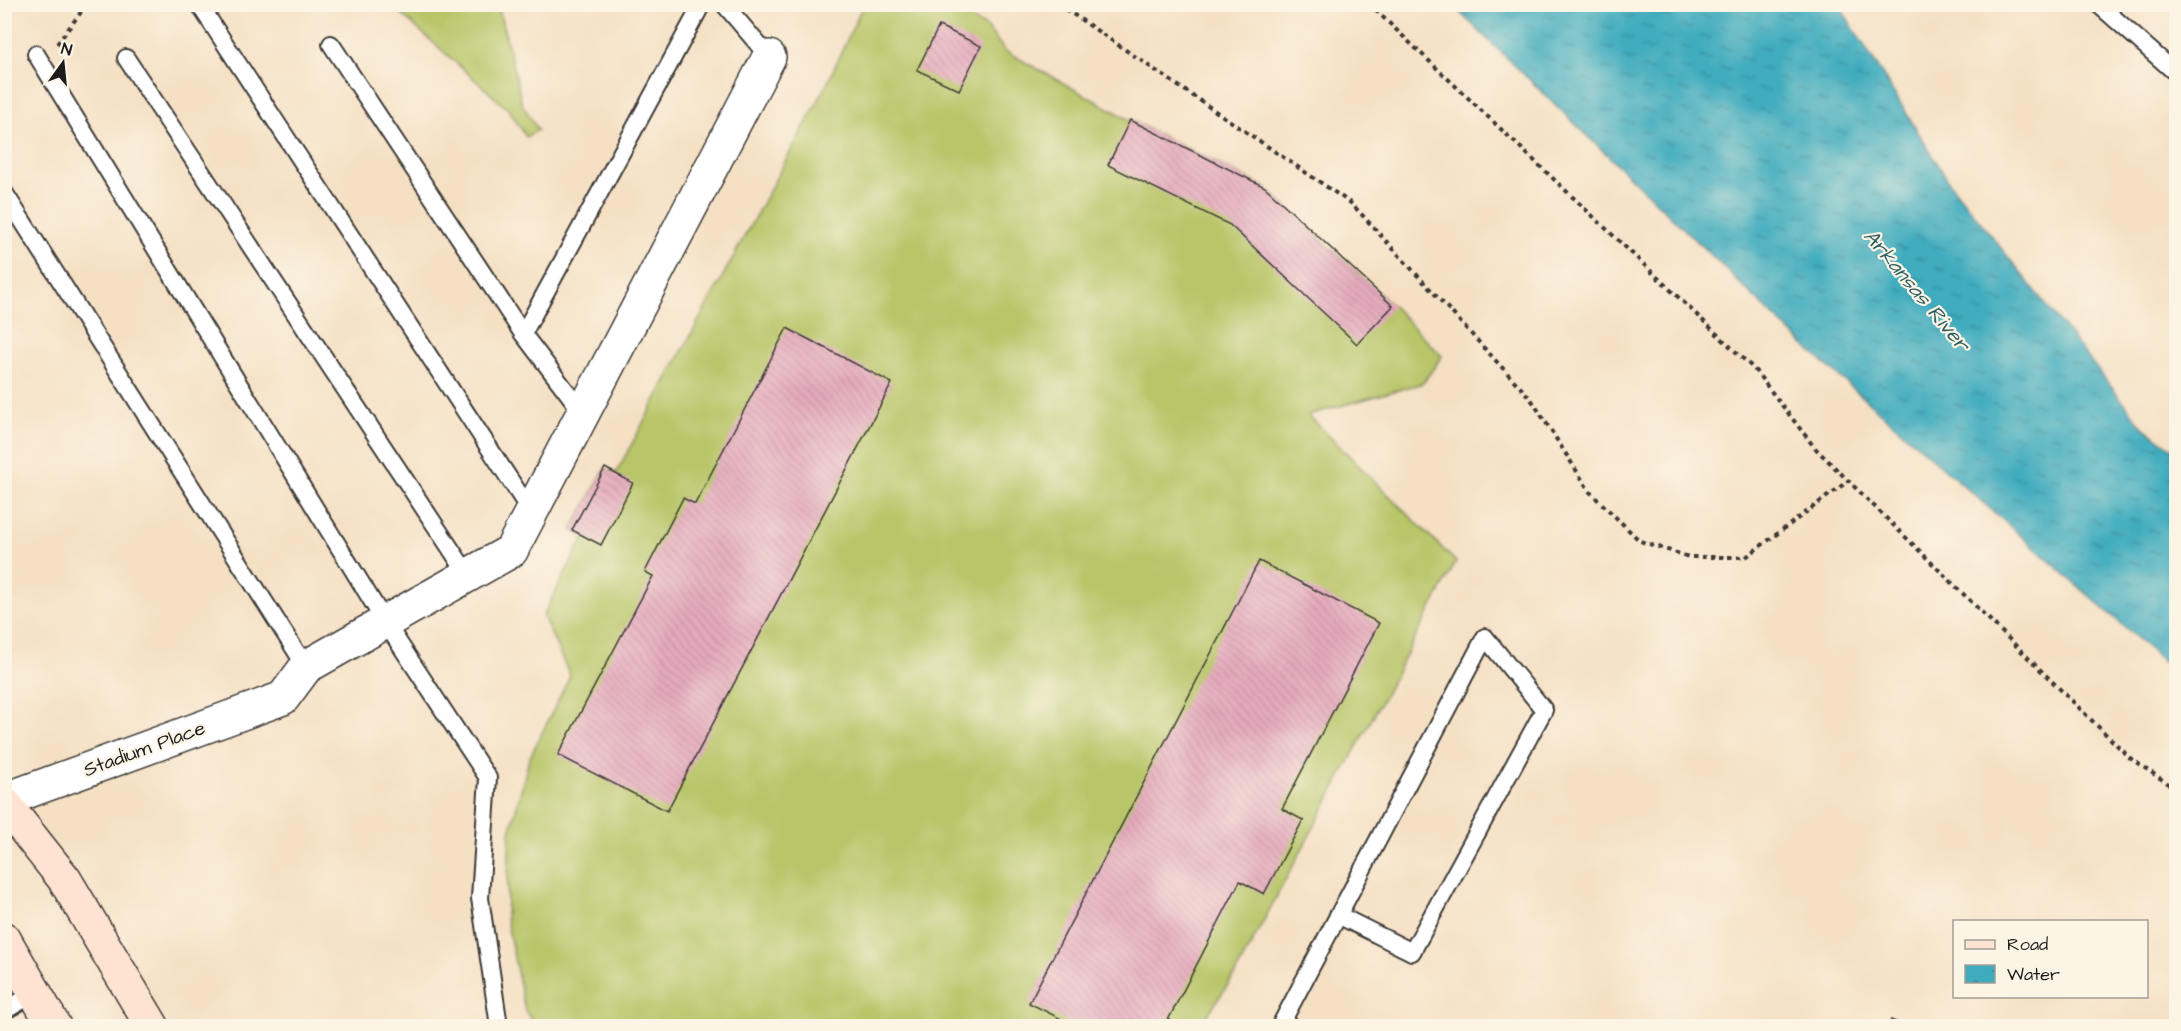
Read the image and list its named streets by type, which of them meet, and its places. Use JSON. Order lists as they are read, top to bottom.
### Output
{
  "streets": {
    "street": ["Stadium Place"]
  },
  "water": ["Arkansas River"],
  "legend": ["Road", "Water"],
  "north": "top"
}
